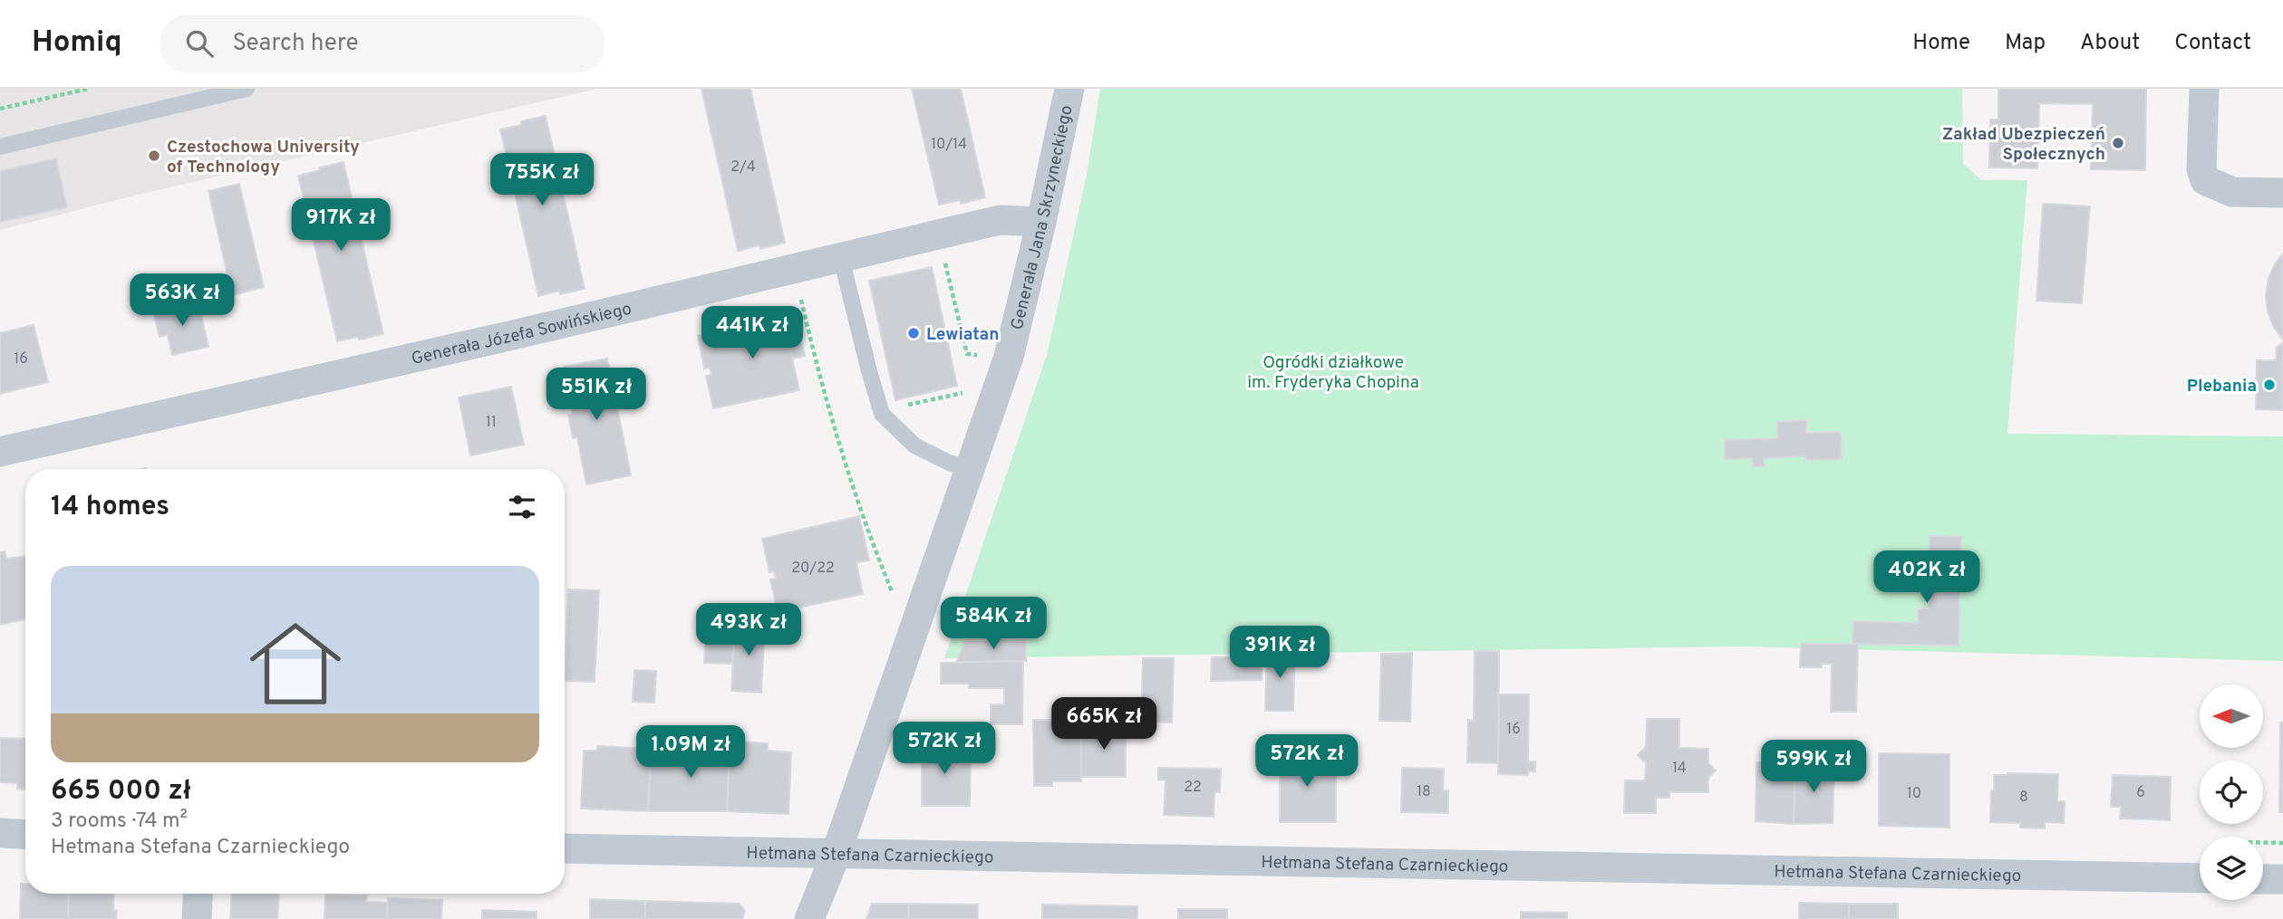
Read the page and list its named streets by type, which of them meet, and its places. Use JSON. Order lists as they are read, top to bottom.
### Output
{
  "streets": {
    "street": ["Generała Jana Skrzyneckiego", "Generała Józefa Sowińskiego", "Hetmana Stefana Czarnieckiego"]
  },
  "crossings": [
    ["Generała Jana Skrzyneckiego", "Generała Józefa Sowińskiego"],
    ["Generała Jana Skrzyneckiego", "Hetmana Stefana Czarnieckiego"]
  ],
  "parks": ["Ogródki działkowe im. Fryderyka Chopina"],
  "places": [
    "Zakład Ubezpieczeń Społecznych",
    "Czestochowa University of Technology",
    "Lewiatan",
    "Plebania"
  ],
  "house_numbers": [
    "10/14",
    "2/4",
    "16",
    "11",
    "20/22",
    "16",
    "14",
    "22",
    "18",
    "6",
    "10",
    "8"
  ],
  "north": "left",
  "page": {
    "header": "Homiq",
    "search": "Search here",
    "nav": [
      "Home",
      "Map",
      "About",
      "Contact"
    ],
    "price": [
      "755K zł",
      "917K zł",
      "563K zł",
      "441K zł",
      "551K zł",
      "402K zł",
      "584K zł",
      "493K zł",
      "391K zł",
      "665K zł",
      "572K zł",
      "1.09M zł",
      "572K zł",
      "599K zł"
    ],
    "heading": "14 homes",
    "list": [
      {
        "name": "665 000 zł",
        "note": "3 rooms · 74 m² · Hetmana Stefana Czarnieckiego"
      }
    ]
  }
}
